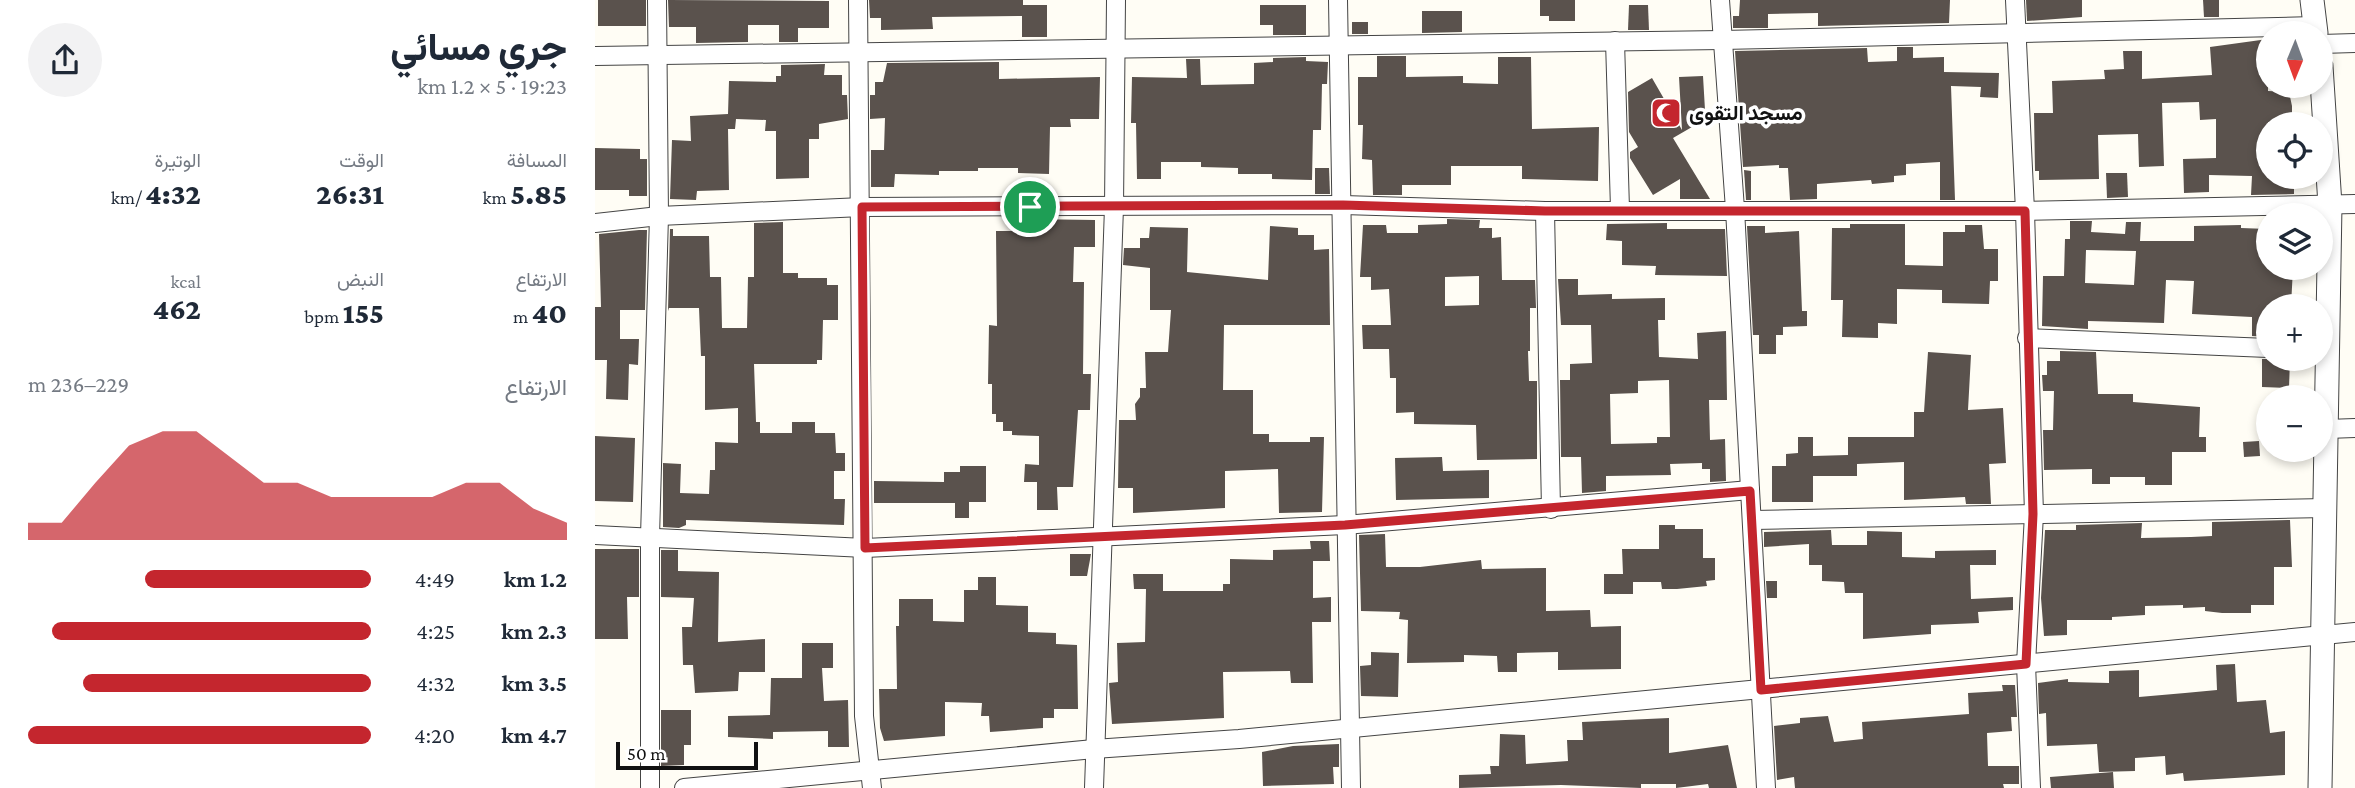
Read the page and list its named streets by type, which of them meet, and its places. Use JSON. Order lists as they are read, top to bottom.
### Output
{
  "places": {
    "mosque": ["مسجد التقوى"]
  },
  "scale_bar": "50 m",
  "north": "bottom",
  "page": {
    "heading": ["جري مسائي", "19:23 · 5 × 1.2 km"],
    "map_buttons": ["+", "−"],
    "stats": [
      ["المسافة", "5.85 km"],
      ["الوقت", "26:31"],
      ["الوتيرة", "4:32 /km"],
      ["الارتفاع", "40 m"],
      ["النبض", "155 bpm"],
      ["kcal", "462"]
    ],
    "chart": ["الارتفاع", "229–236 m"],
    "list": [
      {
        "name": "1.2 km",
        "note": "4:49"
      },
      {
        "name": "2.3 km",
        "note": "4:25"
      },
      {
        "name": "3.5 km",
        "note": "4:32"
      },
      {
        "name": "4.7 km",
        "note": "4:20"
      }
    ],
    "scale": "50 m"
  }
}
